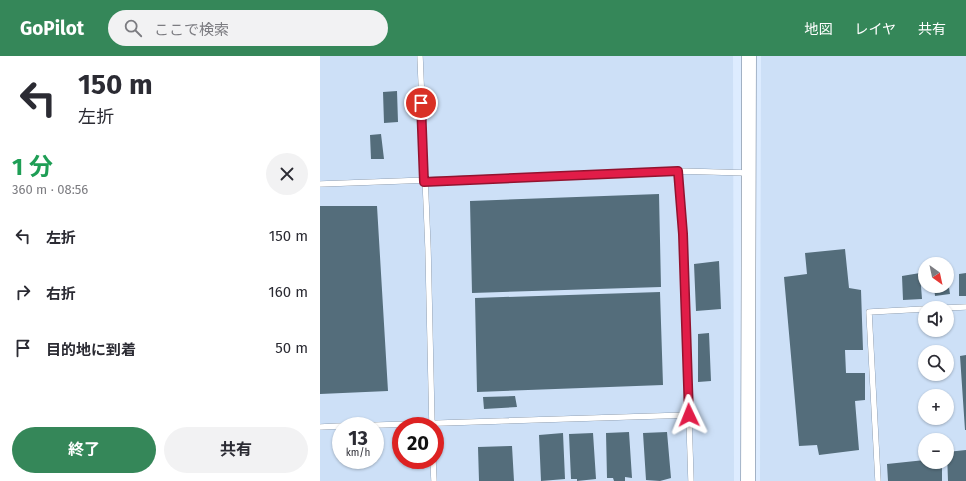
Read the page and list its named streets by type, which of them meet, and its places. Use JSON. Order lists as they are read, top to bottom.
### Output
{
  "north": "bottom right",
  "page": {
    "header": "GoPilot",
    "search": "ここで検索",
    "nav": ["地図", "レイヤ", "共有"],
    "turn": ["150 m", "左折"],
    "heading": ["1 分", "360 m · 08:56"],
    "list": [
      {
        "name": "左折",
        "value": "150 m"
      },
      {
        "name": "右折",
        "value": "160 m"
      },
      {
        "name": "目的地に到着",
        "value": "50 m"
      }
    ],
    "map_buttons": ["+", "−"],
    "speed": "13 km/h",
    "limit": "20",
    "buttons": ["終了", "共有"]
  }
}
